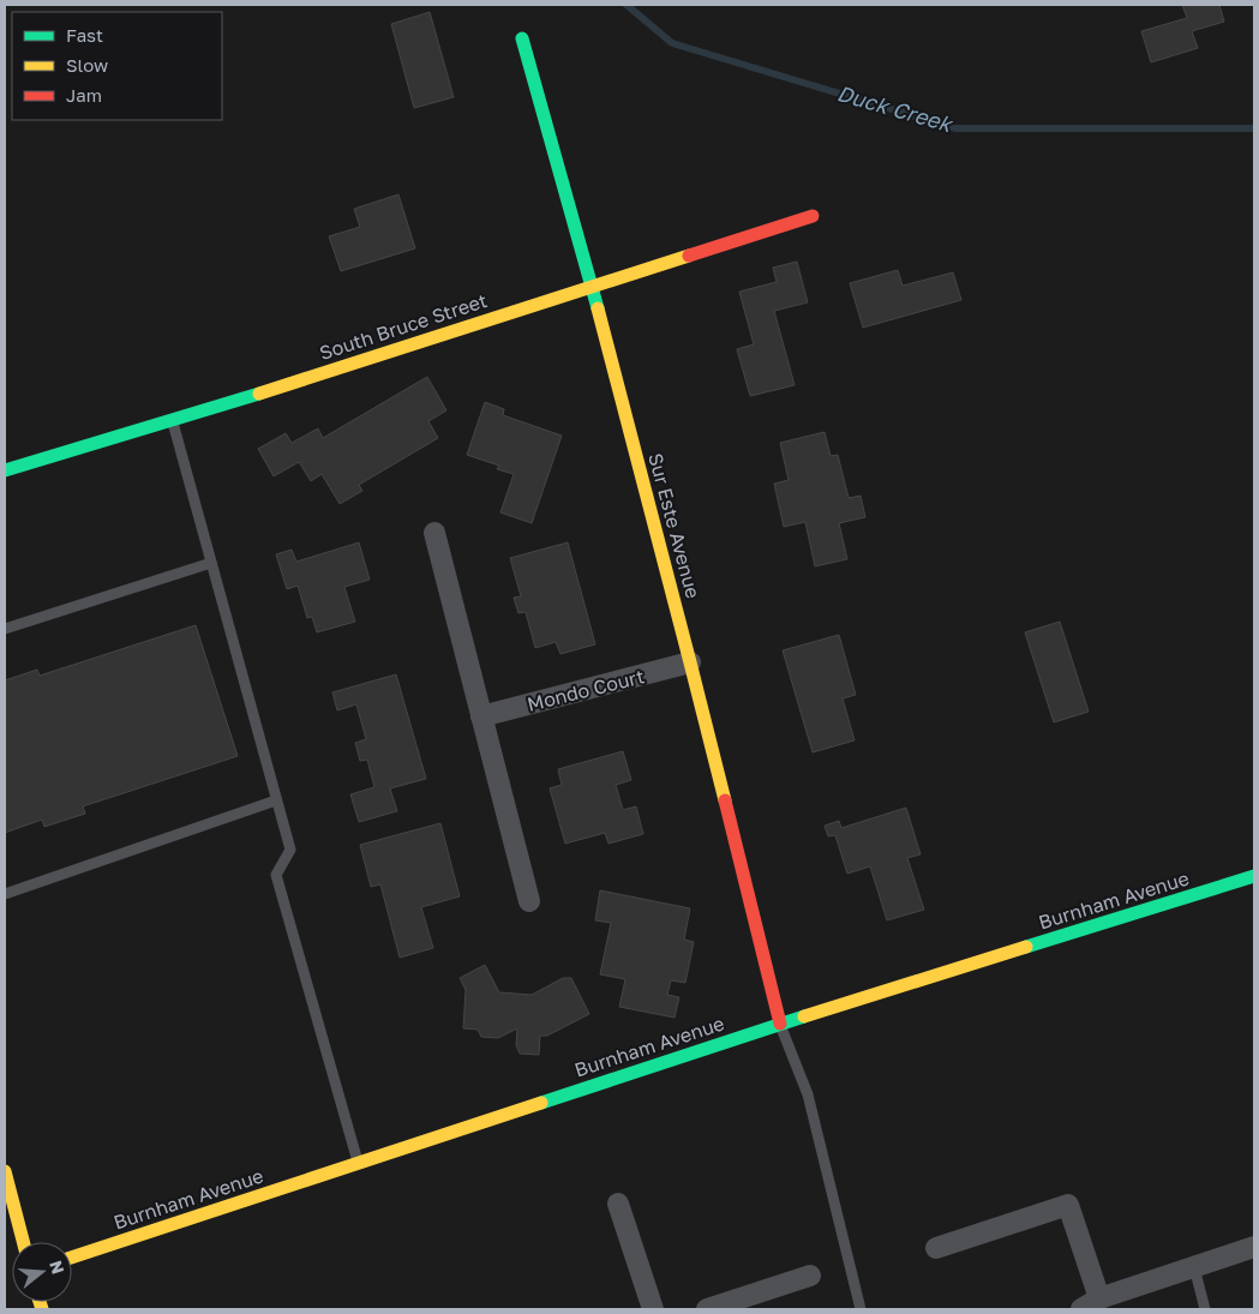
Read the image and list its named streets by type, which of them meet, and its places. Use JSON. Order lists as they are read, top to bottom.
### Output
{
  "streets": {
    "street": [
      "South Bruce Street",
      "Sur Este Avenue",
      "Mondo Court",
      "Burnham Avenue"
    ]
  },
  "crossings": [
    ["South Bruce Street", "Sur Este Avenue"],
    ["Sur Este Avenue", "Mondo Court"],
    ["Sur Este Avenue", "Burnham Avenue"]
  ],
  "water": ["Duck Creek"],
  "legend": ["Fast", "Slow", "Jam"],
  "north": "right"
}
